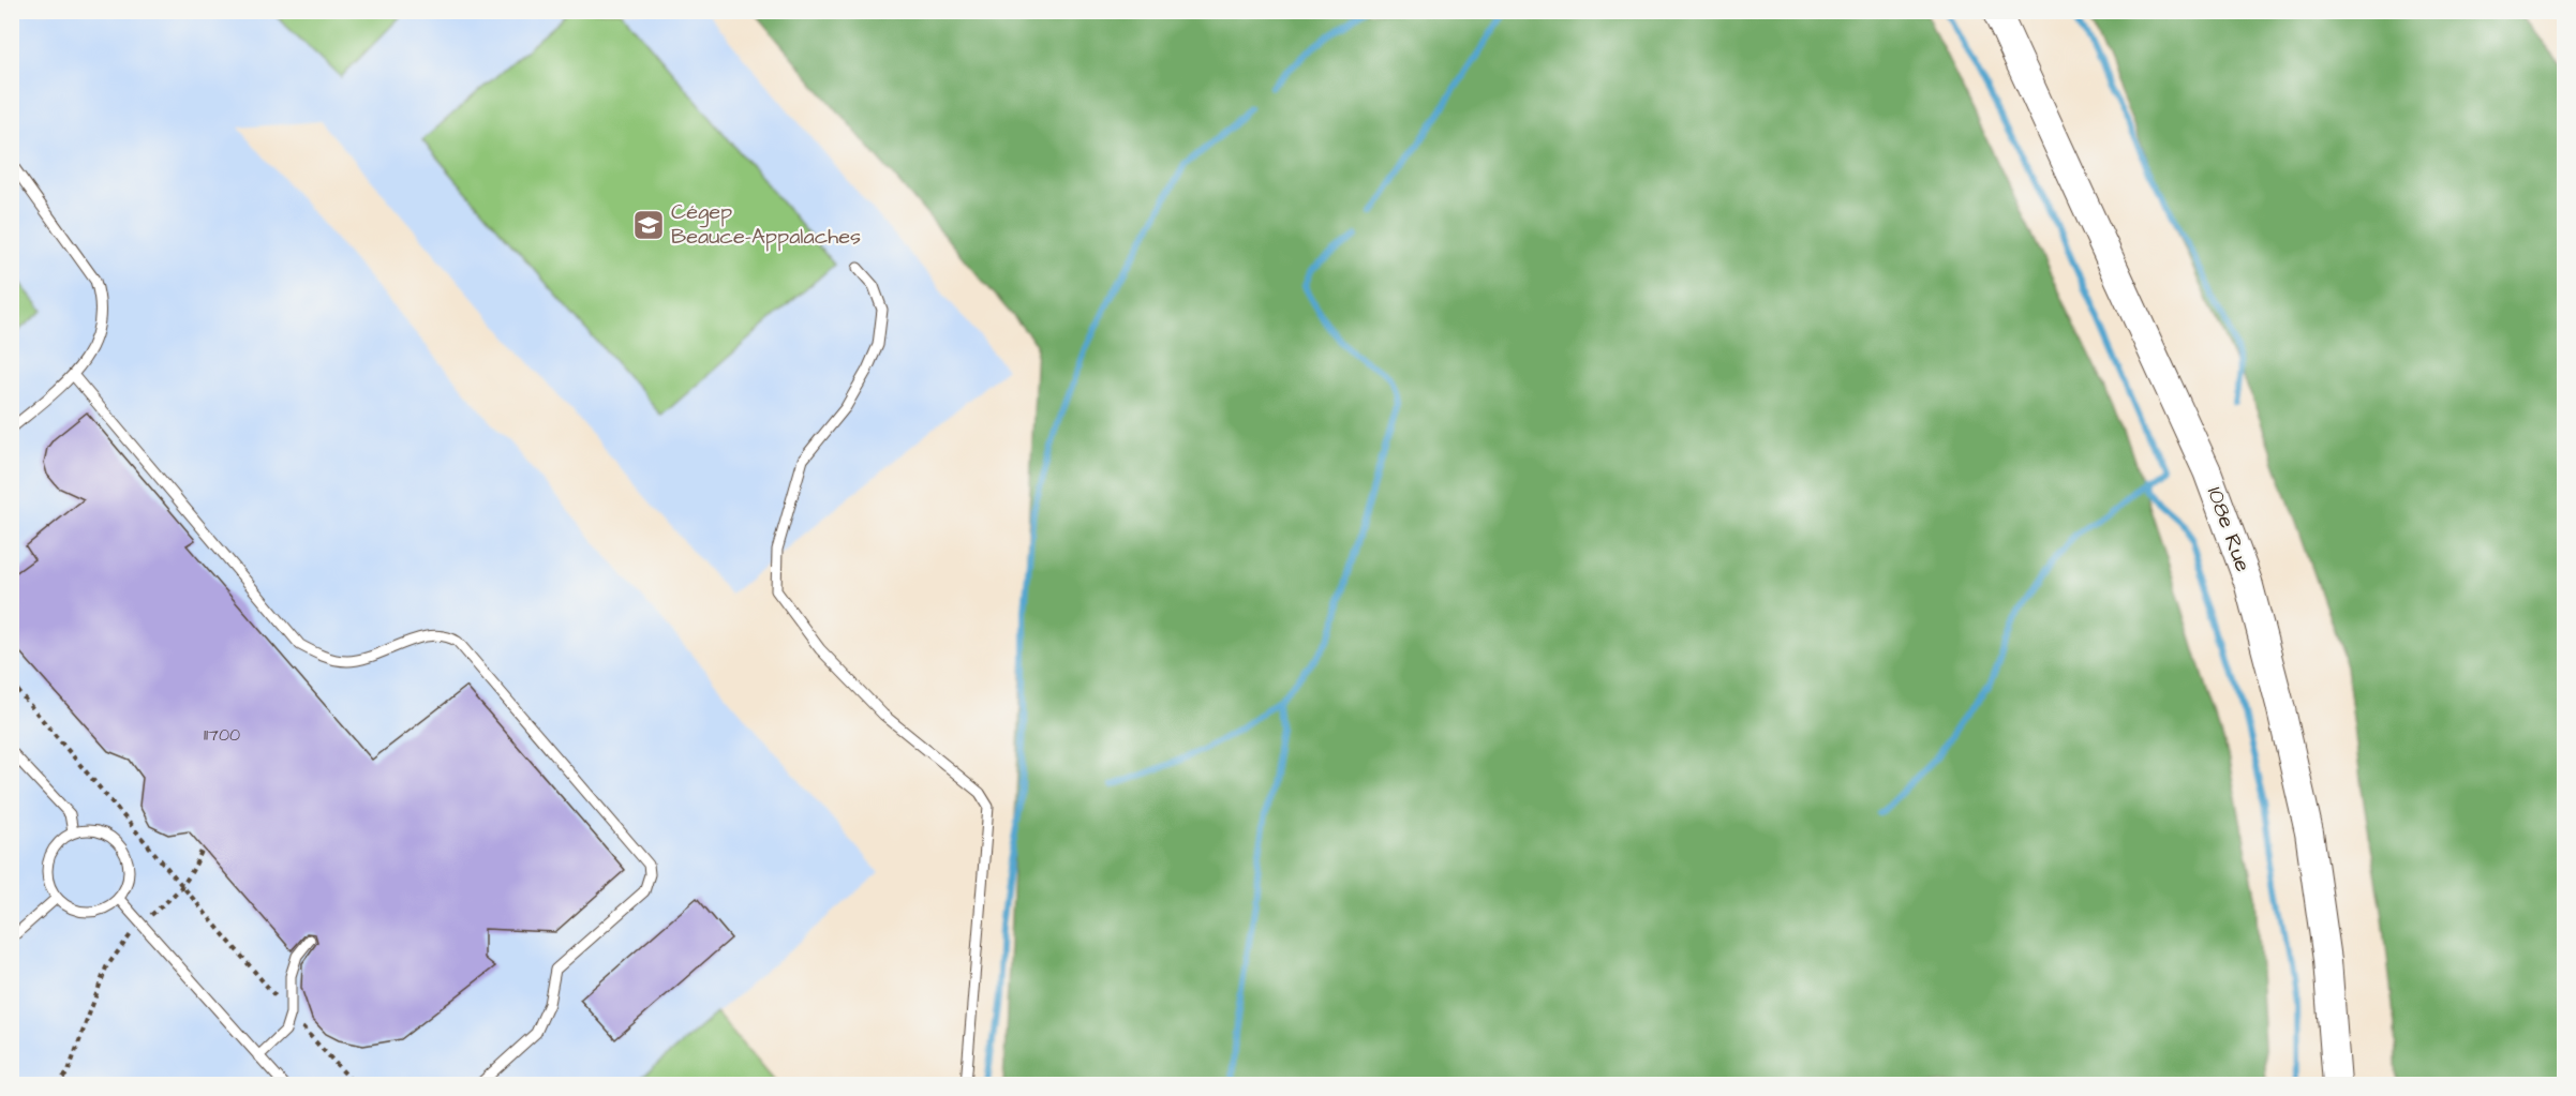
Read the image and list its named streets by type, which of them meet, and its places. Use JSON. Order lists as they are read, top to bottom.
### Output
{
  "streets": {
    "main road": ["108e Rue"]
  },
  "places": {
    "school or university": ["Cégep Beauce-Appalaches"]
  },
  "house_numbers": ["11700"]
}
